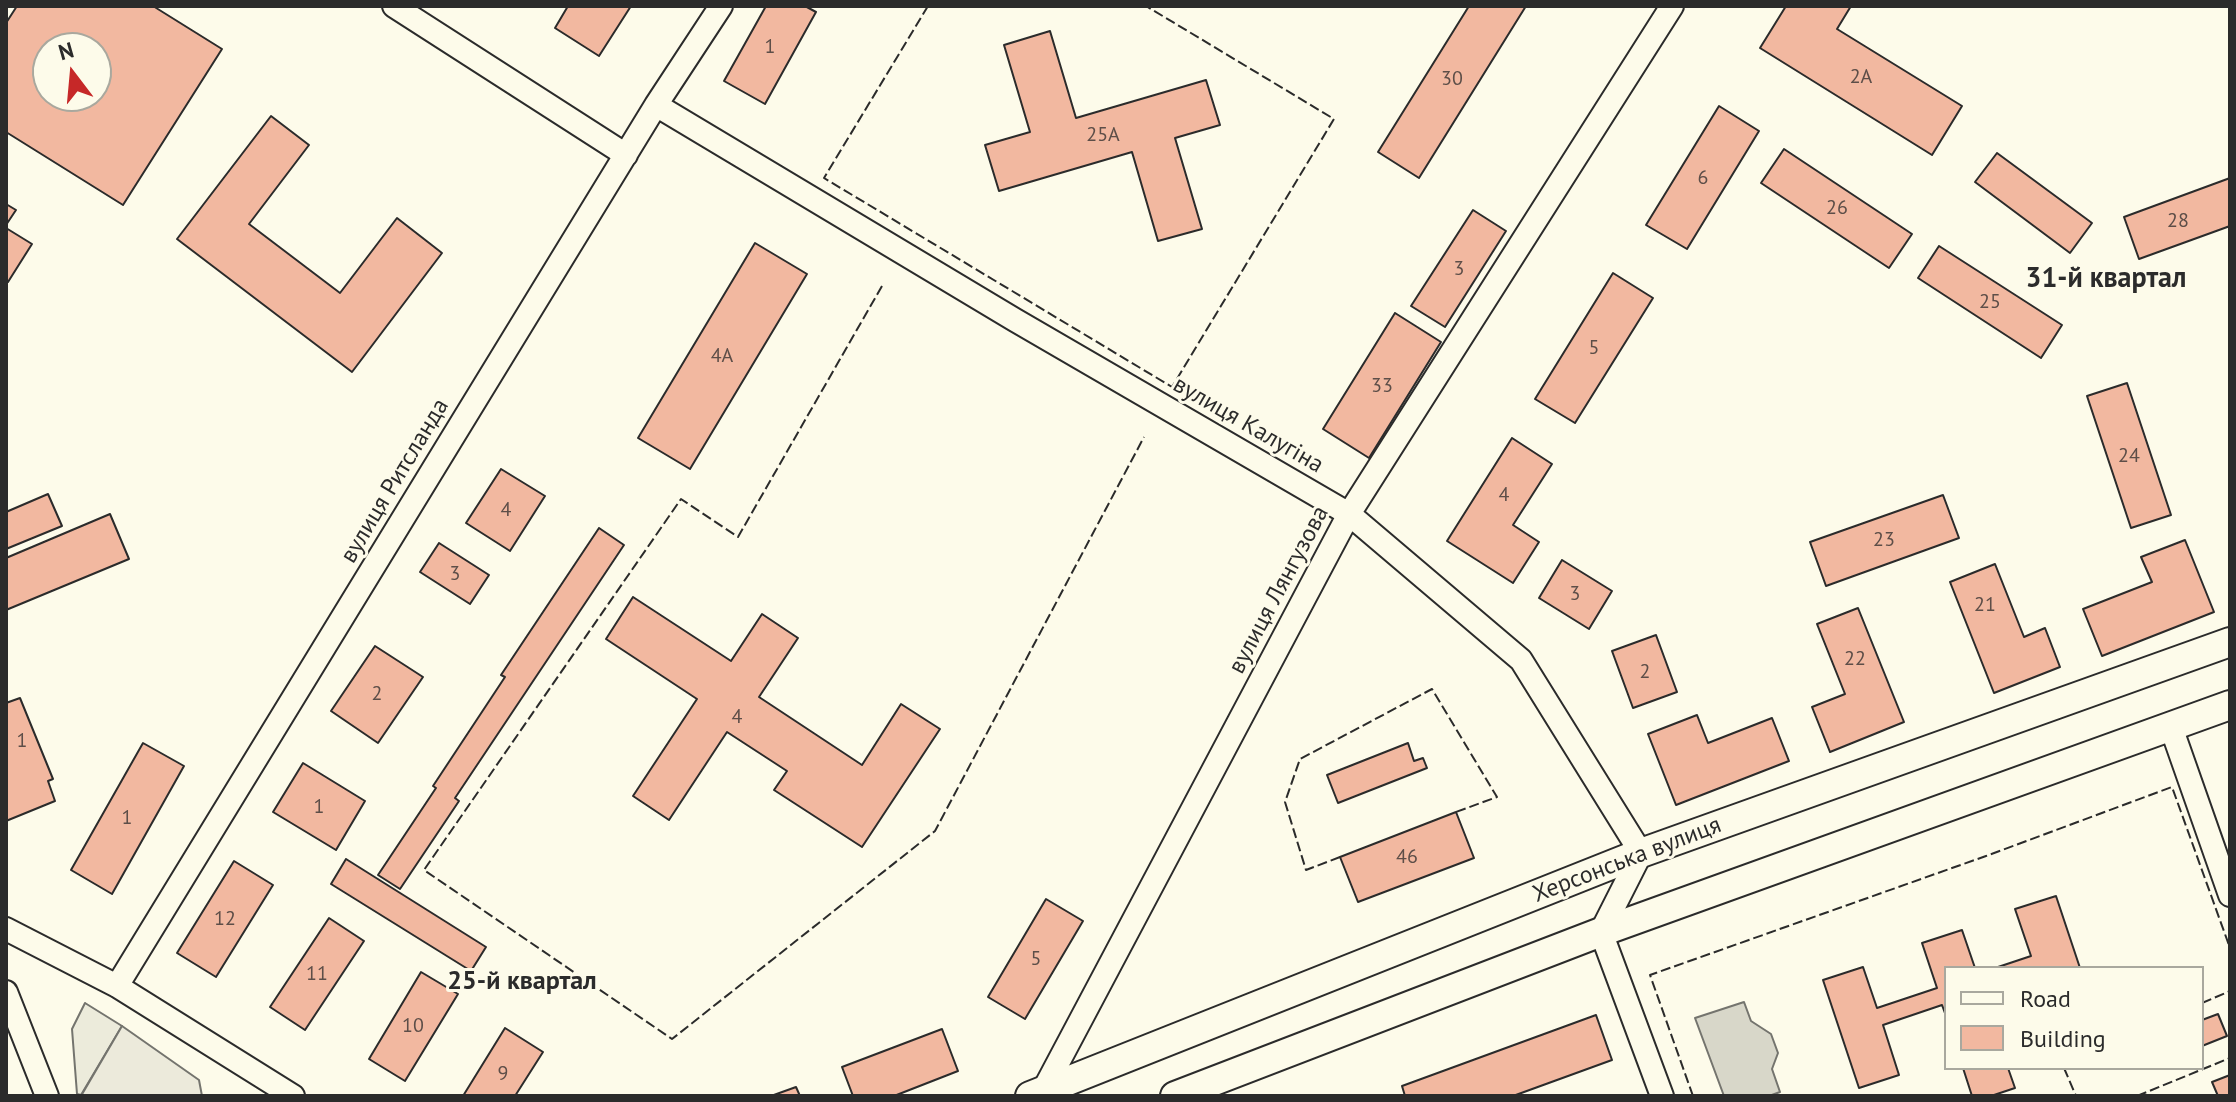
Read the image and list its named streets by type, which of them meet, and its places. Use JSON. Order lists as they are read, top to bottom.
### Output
{
  "streets": {
    "street": [
      "вулиця Калугіна",
      "вулиця Ритсланда",
      "вулиця Лянгузова",
      "Херсонська вулиця"
    ]
  },
  "crossings": [
    ["вулиця Калугіна", "вулиця Ритсланда"],
    ["вулиця Калугіна", "вулиця Лянгузова"],
    ["вулиця Калугіна", "Херсонська вулиця"],
    ["вулиця Лянгузова", "Херсонська вулиця"]
  ],
  "districts": ["31-й квартал", "25-й квартал"],
  "house_numbers": [
    "1",
    "2А",
    "30",
    "25А",
    "6",
    "26",
    "28",
    "3",
    "25",
    "5",
    "4А",
    "33",
    "24",
    "4",
    "4",
    "23",
    "3",
    "3",
    "21",
    "22",
    "2",
    "2",
    "4",
    "1",
    "1",
    "1",
    "46",
    "12",
    "5",
    "11",
    "10",
    "9"
  ],
  "legend": ["Road", "Building"],
  "north": "top"
}
